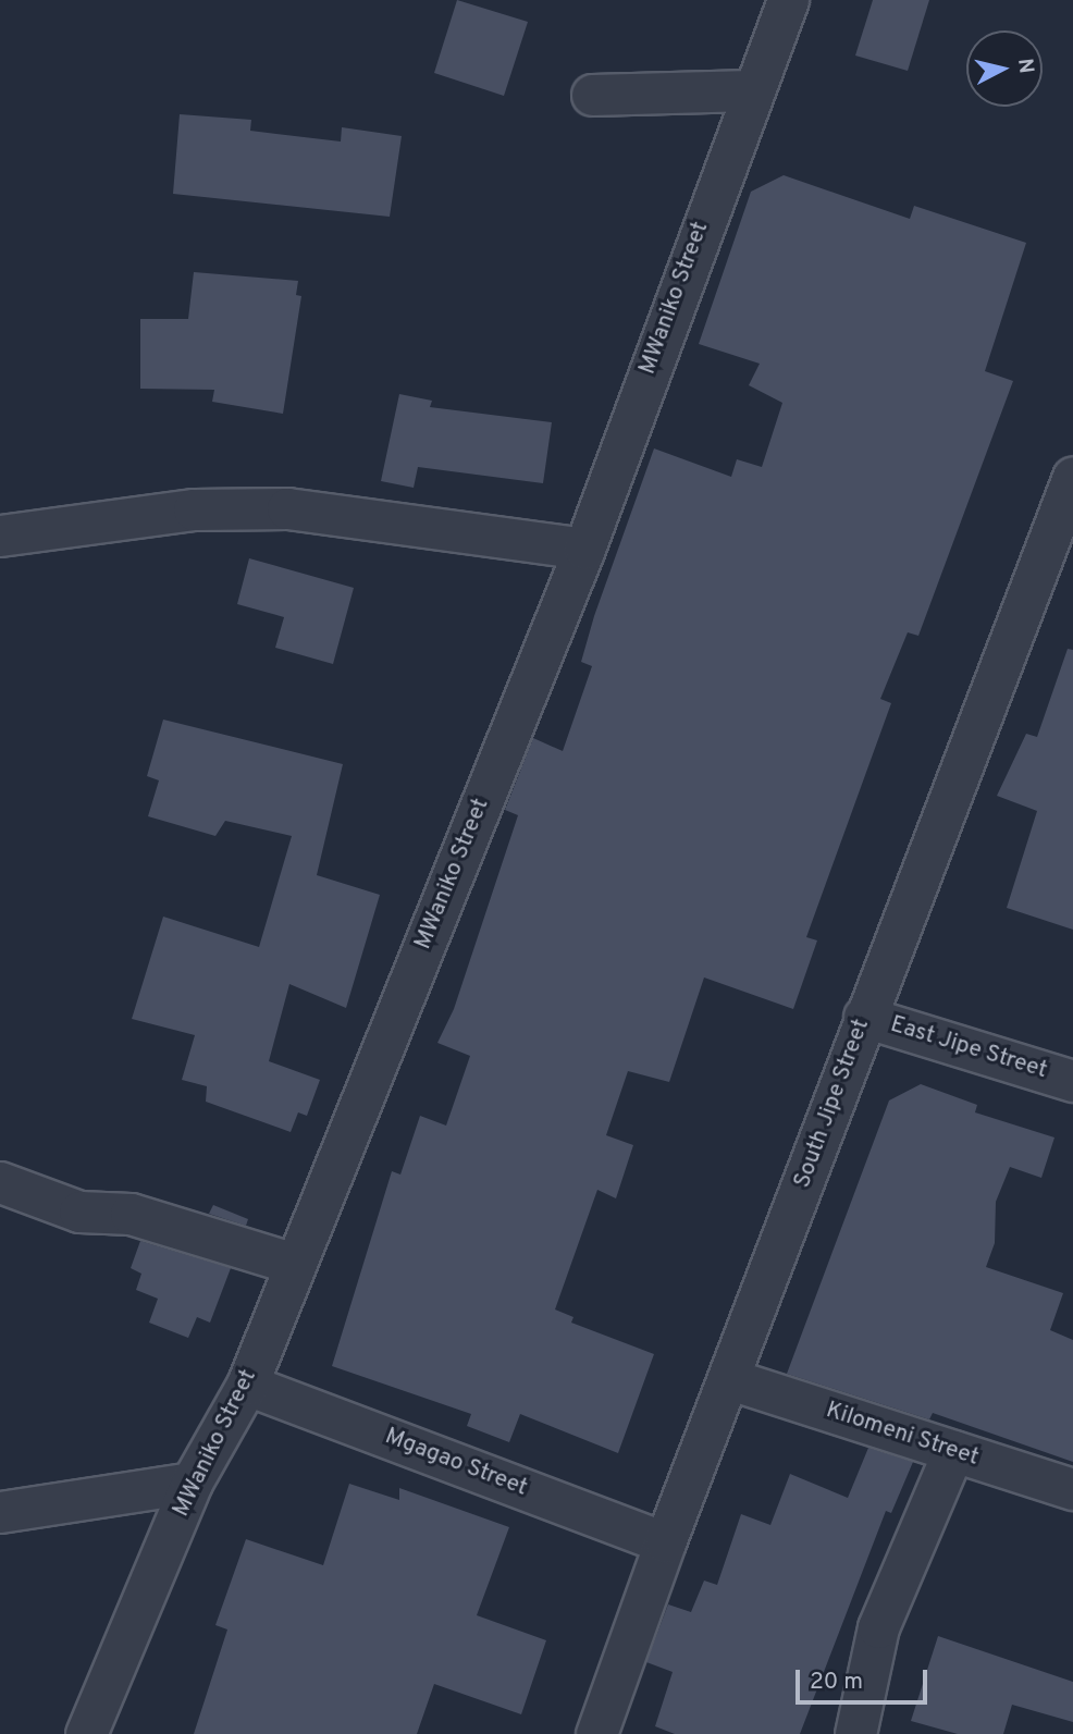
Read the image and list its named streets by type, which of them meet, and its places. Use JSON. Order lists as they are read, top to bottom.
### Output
{
  "streets": {
    "street": [
      "MWaniko Street",
      "East Jipe Street",
      "South Jipe Street",
      "Kilomeni Street",
      "Mgagao Street"
    ]
  },
  "crossings": [
    ["MWaniko Street", "Mgagao Street"],
    ["East Jipe Street", "South Jipe Street"],
    ["South Jipe Street", "Kilomeni Street"],
    ["South Jipe Street", "Mgagao Street"]
  ],
  "scale_bar": "20 m",
  "north": "right"
}
